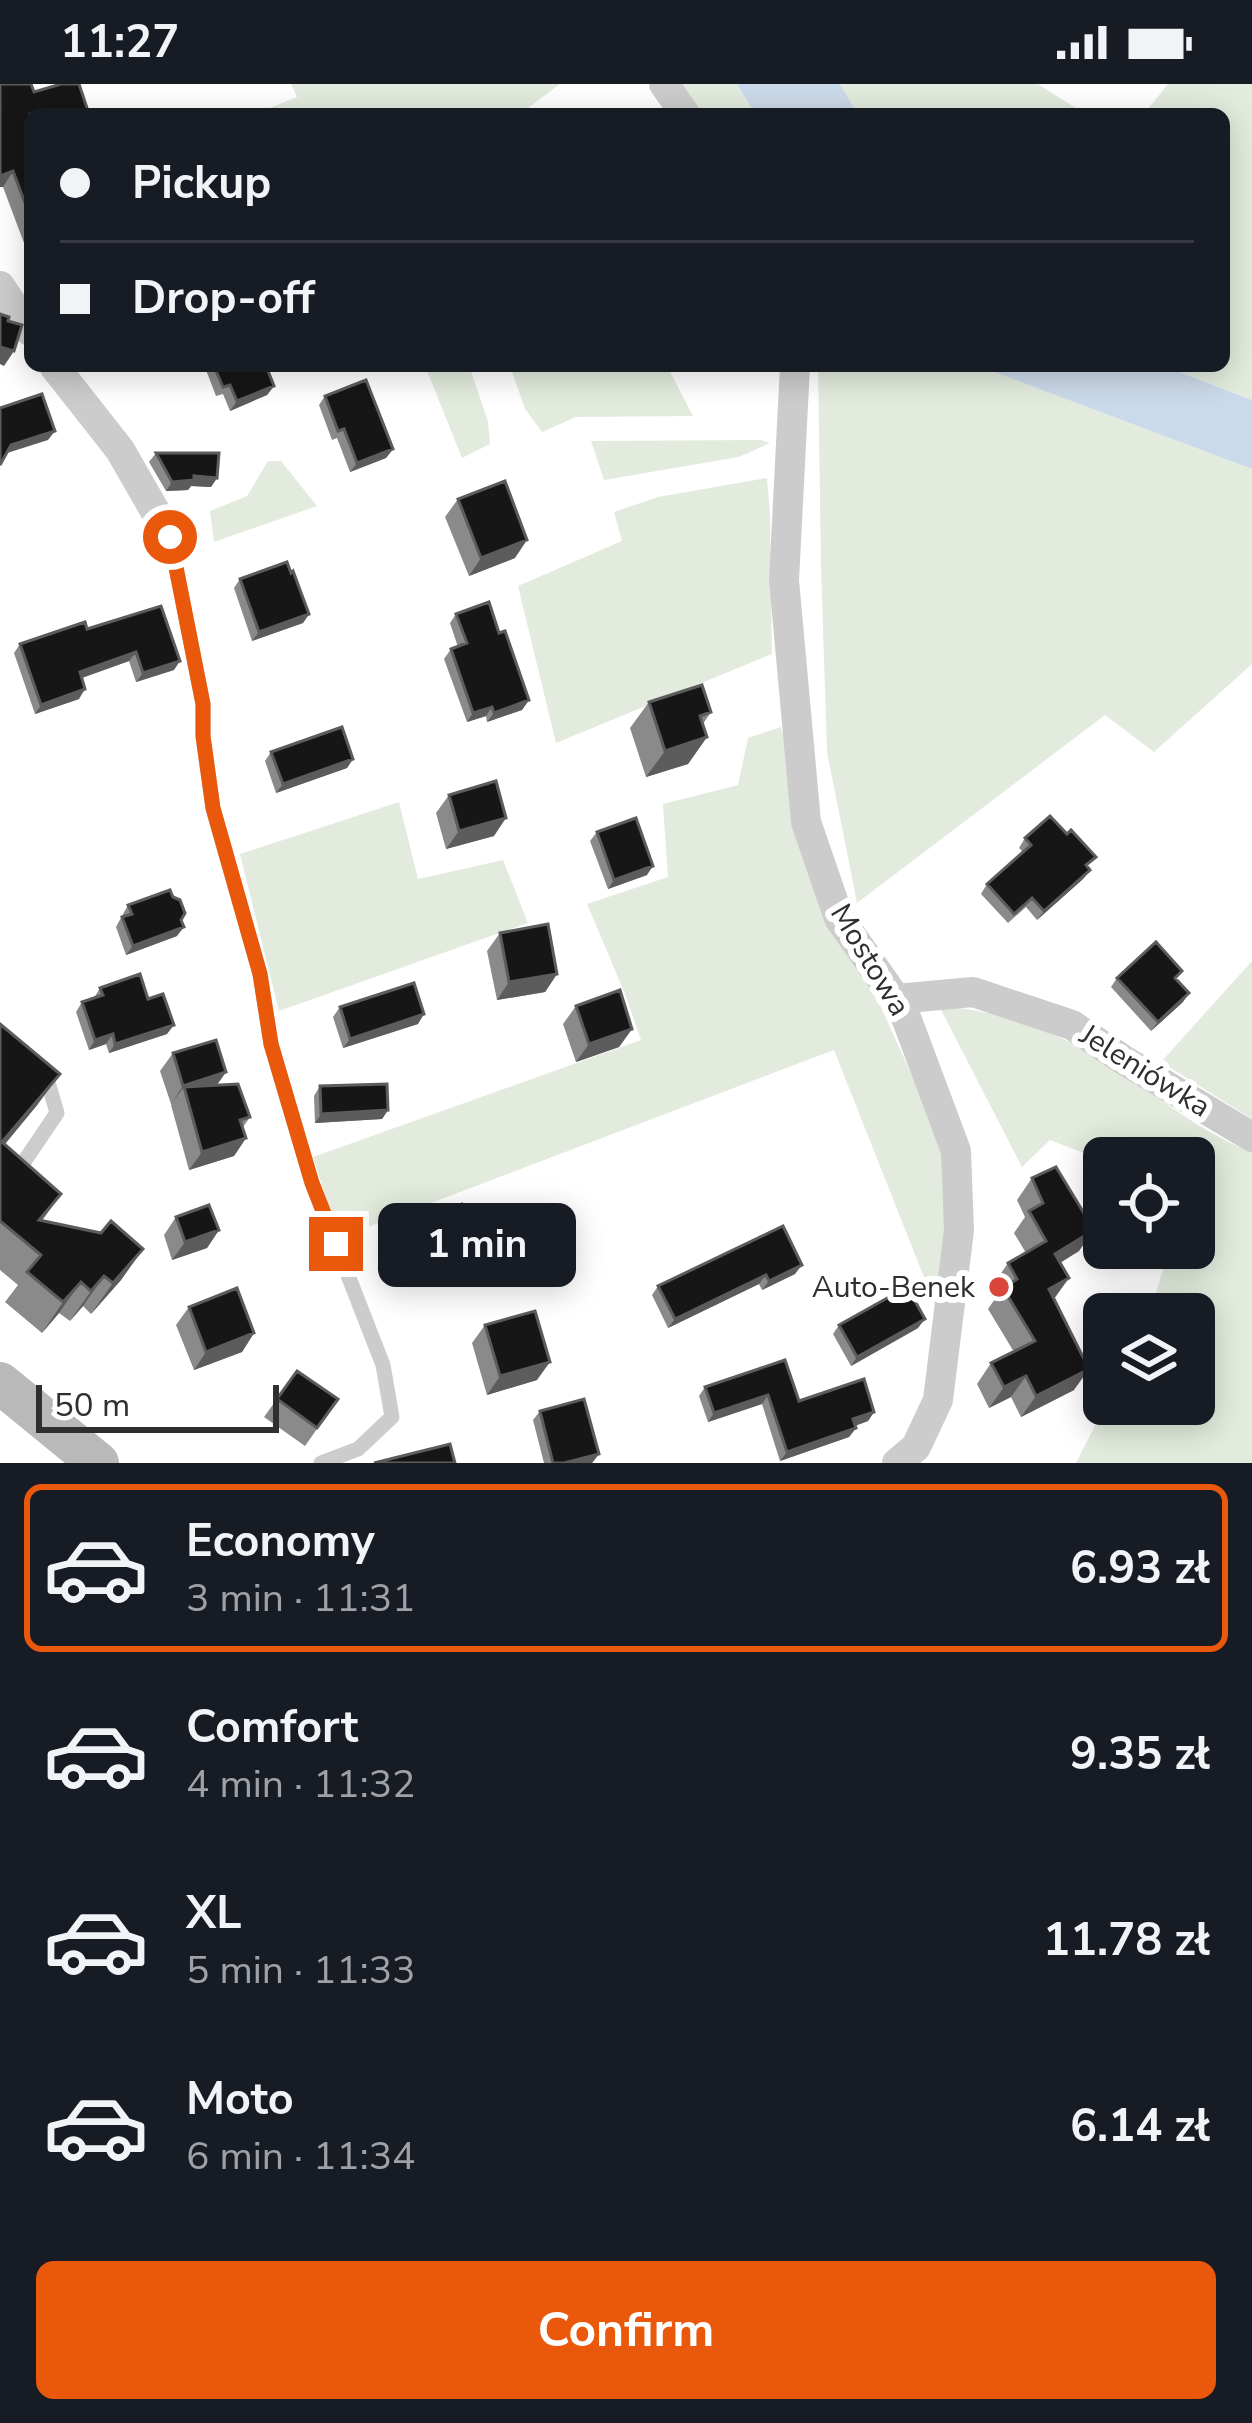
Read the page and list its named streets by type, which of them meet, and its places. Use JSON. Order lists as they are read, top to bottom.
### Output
{
  "streets": {
    "street": ["Mostowa", "Jeleniówka"]
  },
  "crossings": [
    ["Mostowa", "Jeleniówka"]
  ],
  "places": ["Auto-Benek"],
  "scale_bar": "50 m",
  "page": {
    "status": "11:27",
    "banner": ["Pickup", "Drop-off"],
    "bubble": "1 min",
    "scale": "50 m",
    "list": [
      {
        "name": "Economy",
        "note": "3 min · 11:31",
        "value": "6.93 zł"
      },
      {
        "name": "Comfort",
        "note": "4 min · 11:32",
        "value": "9.35 zł"
      },
      {
        "name": "XL",
        "note": "5 min · 11:33",
        "value": "11.78 zł"
      },
      {
        "name": "Moto",
        "note": "6 min · 11:34",
        "value": "6.14 zł"
      }
    ],
    "buttons": "Confirm"
  }
}
